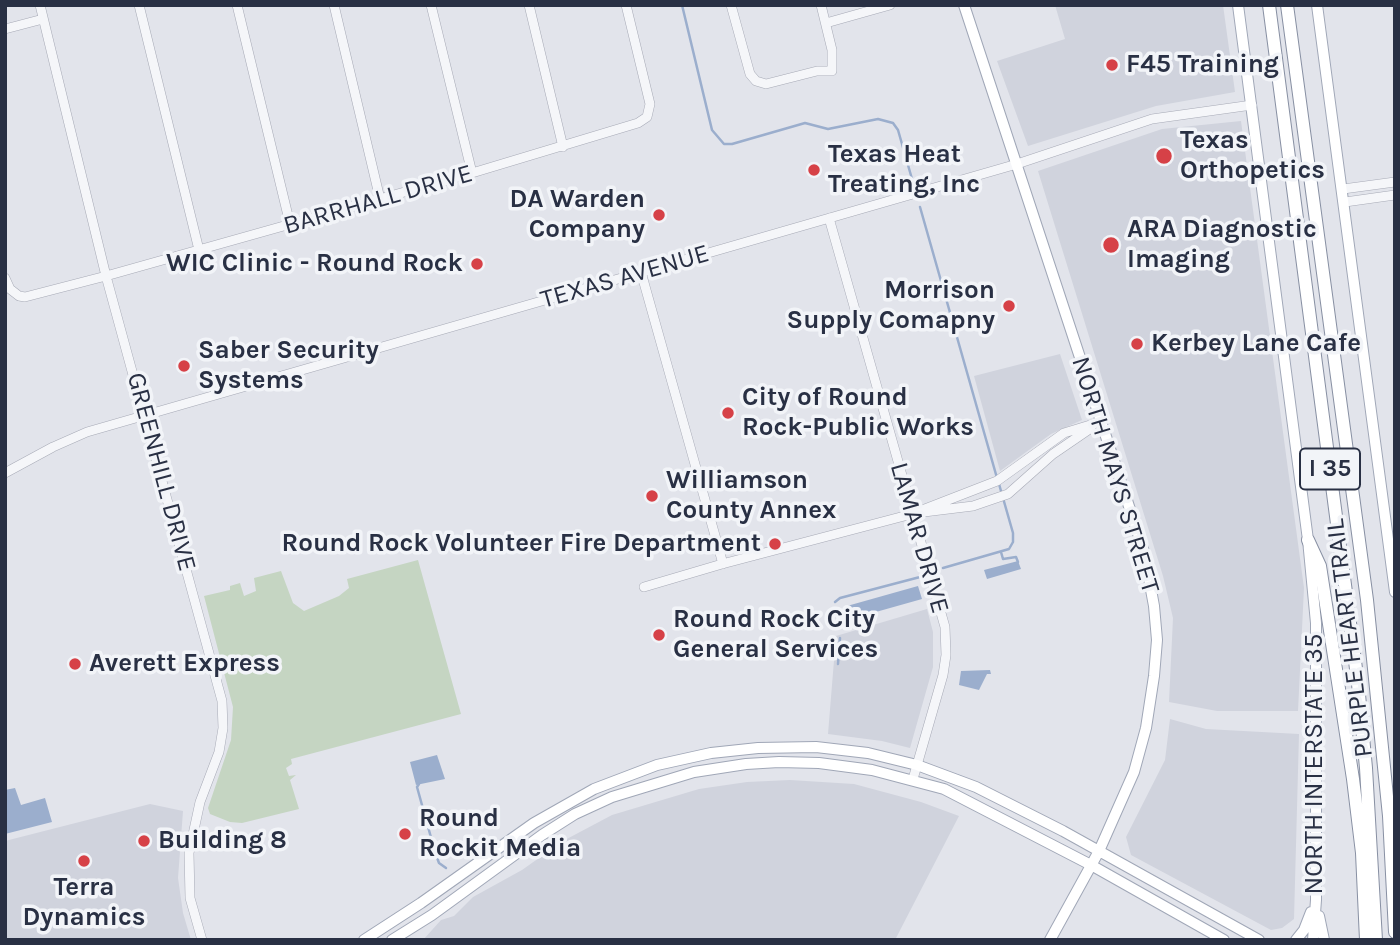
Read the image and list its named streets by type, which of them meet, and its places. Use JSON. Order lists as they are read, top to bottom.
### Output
{
  "streets": {
    "highway": ["I 35", "PURPLE HEART TRAIL"],
    "main road": ["NORTH MAYS STREET", "NORTH INTERSTATE 35"],
    "street": [
      "BARRHALL DRIVE",
      "TEXAS AVENUE",
      "GREENHILL DRIVE",
      "LAMAR DRIVE"
    ]
  },
  "crossings": [
    ["BARRHALL DRIVE", "GREENHILL DRIVE"],
    ["TEXAS AVENUE", "GREENHILL DRIVE"],
    ["TEXAS AVENUE", "NORTH MAYS STREET"],
    ["TEXAS AVENUE", "LAMAR DRIVE"],
    ["TEXAS AVENUE", "NORTH INTERSTATE 35"]
  ],
  "places": [
    "F45 Training",
    "Texas Orthopetics",
    "Texas Heat Treating, Inc",
    "DA Warden Company",
    "ARA Diagnostic Imaging",
    "WIC Clinic - Round Rock",
    "Morrison Supply Comapny",
    "Kerbey Lane Cafe",
    "Saber Security Systems",
    "City of Round Rock-Public Works",
    "Williamson County Annex",
    "Round Rock Volunteer Fire Department",
    "Round Rock City General Services",
    "Averett Express",
    "Round Rockit Media",
    "Building 8",
    "Terra Dynamics"
  ]
}
